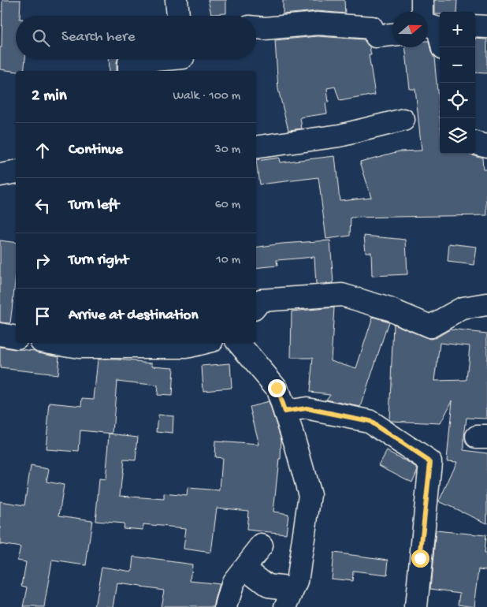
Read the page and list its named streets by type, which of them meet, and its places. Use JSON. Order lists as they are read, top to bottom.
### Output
{
  "north": "right",
  "page": {
    "map_buttons": ["+", "−"],
    "search": "Search here",
    "heading": ["2 min", "Walk · 100 m"],
    "list": [
      ["Continue", "30 m"],
      ["Turn left", "60 m"],
      ["Turn right", "10 m"],
      "Arrive at destination"
    ]
  }
}
